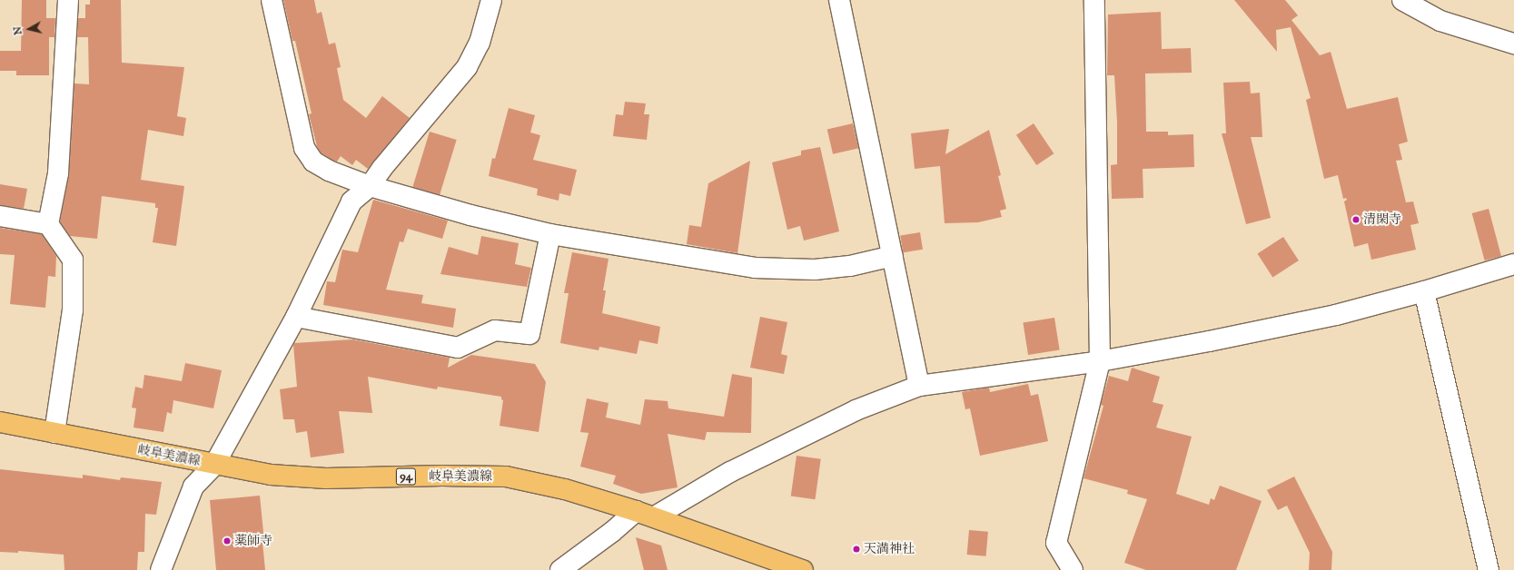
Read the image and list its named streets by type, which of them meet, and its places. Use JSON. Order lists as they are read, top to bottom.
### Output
{
  "streets": {
    "main road": ["岐阜美濃線", "94"]
  },
  "places": ["清閑寺", "薬師寺", "天満神社"],
  "north": "left"
}
